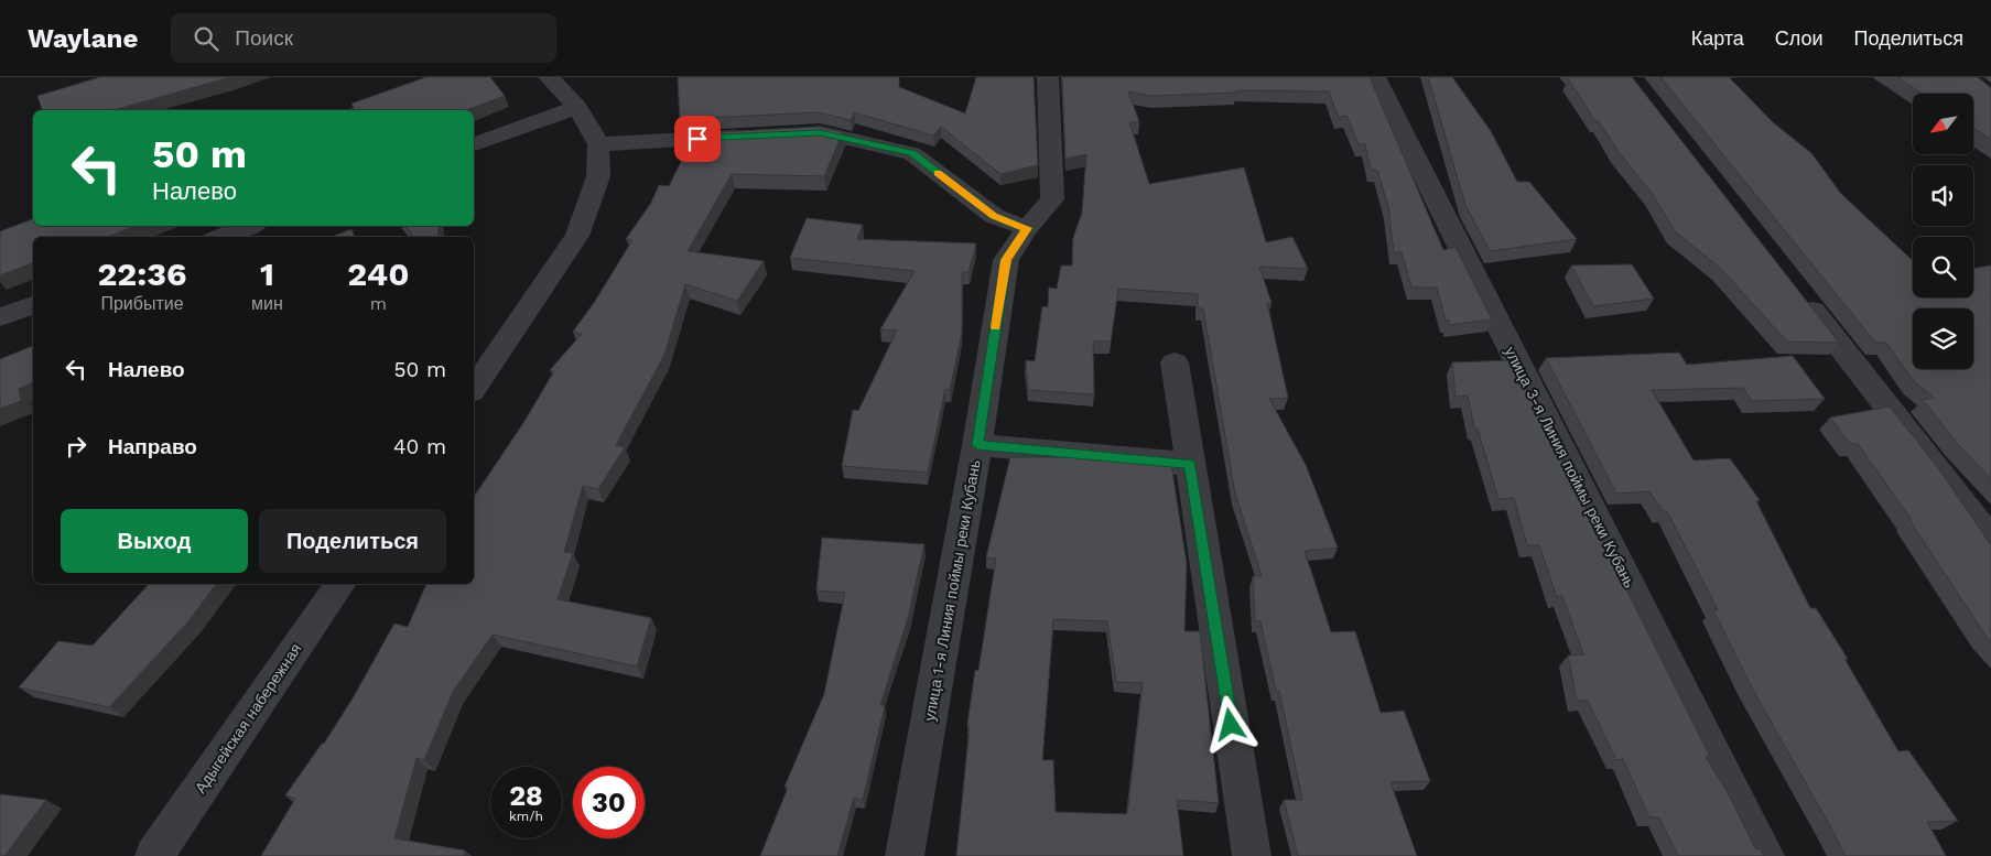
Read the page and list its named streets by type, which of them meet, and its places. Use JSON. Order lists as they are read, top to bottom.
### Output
{
  "streets": {
    "street": ["улица 3-я Линия поймы реки Кубань", "улица 1-я Линия поймы реки Кубань", "Адыгейская набережная"]
  },
  "north": "bottom left",
  "page": {
    "header": "Waylane",
    "search": "Поиск",
    "nav": ["Карта", "Слои", "Поделиться"],
    "turn": ["50 m", "Налево"],
    "eta": [
      "22:36",
      "Прибытие",
      "1",
      "мин",
      "240",
      "m"
    ],
    "list": [
      {
        "name": "Налево",
        "value": "50 m"
      },
      {
        "name": "Направо",
        "value": "40 m"
      }
    ],
    "buttons": ["Выход", "Поделиться"],
    "speed": "28 km/h",
    "limit": "30"
  }
}
